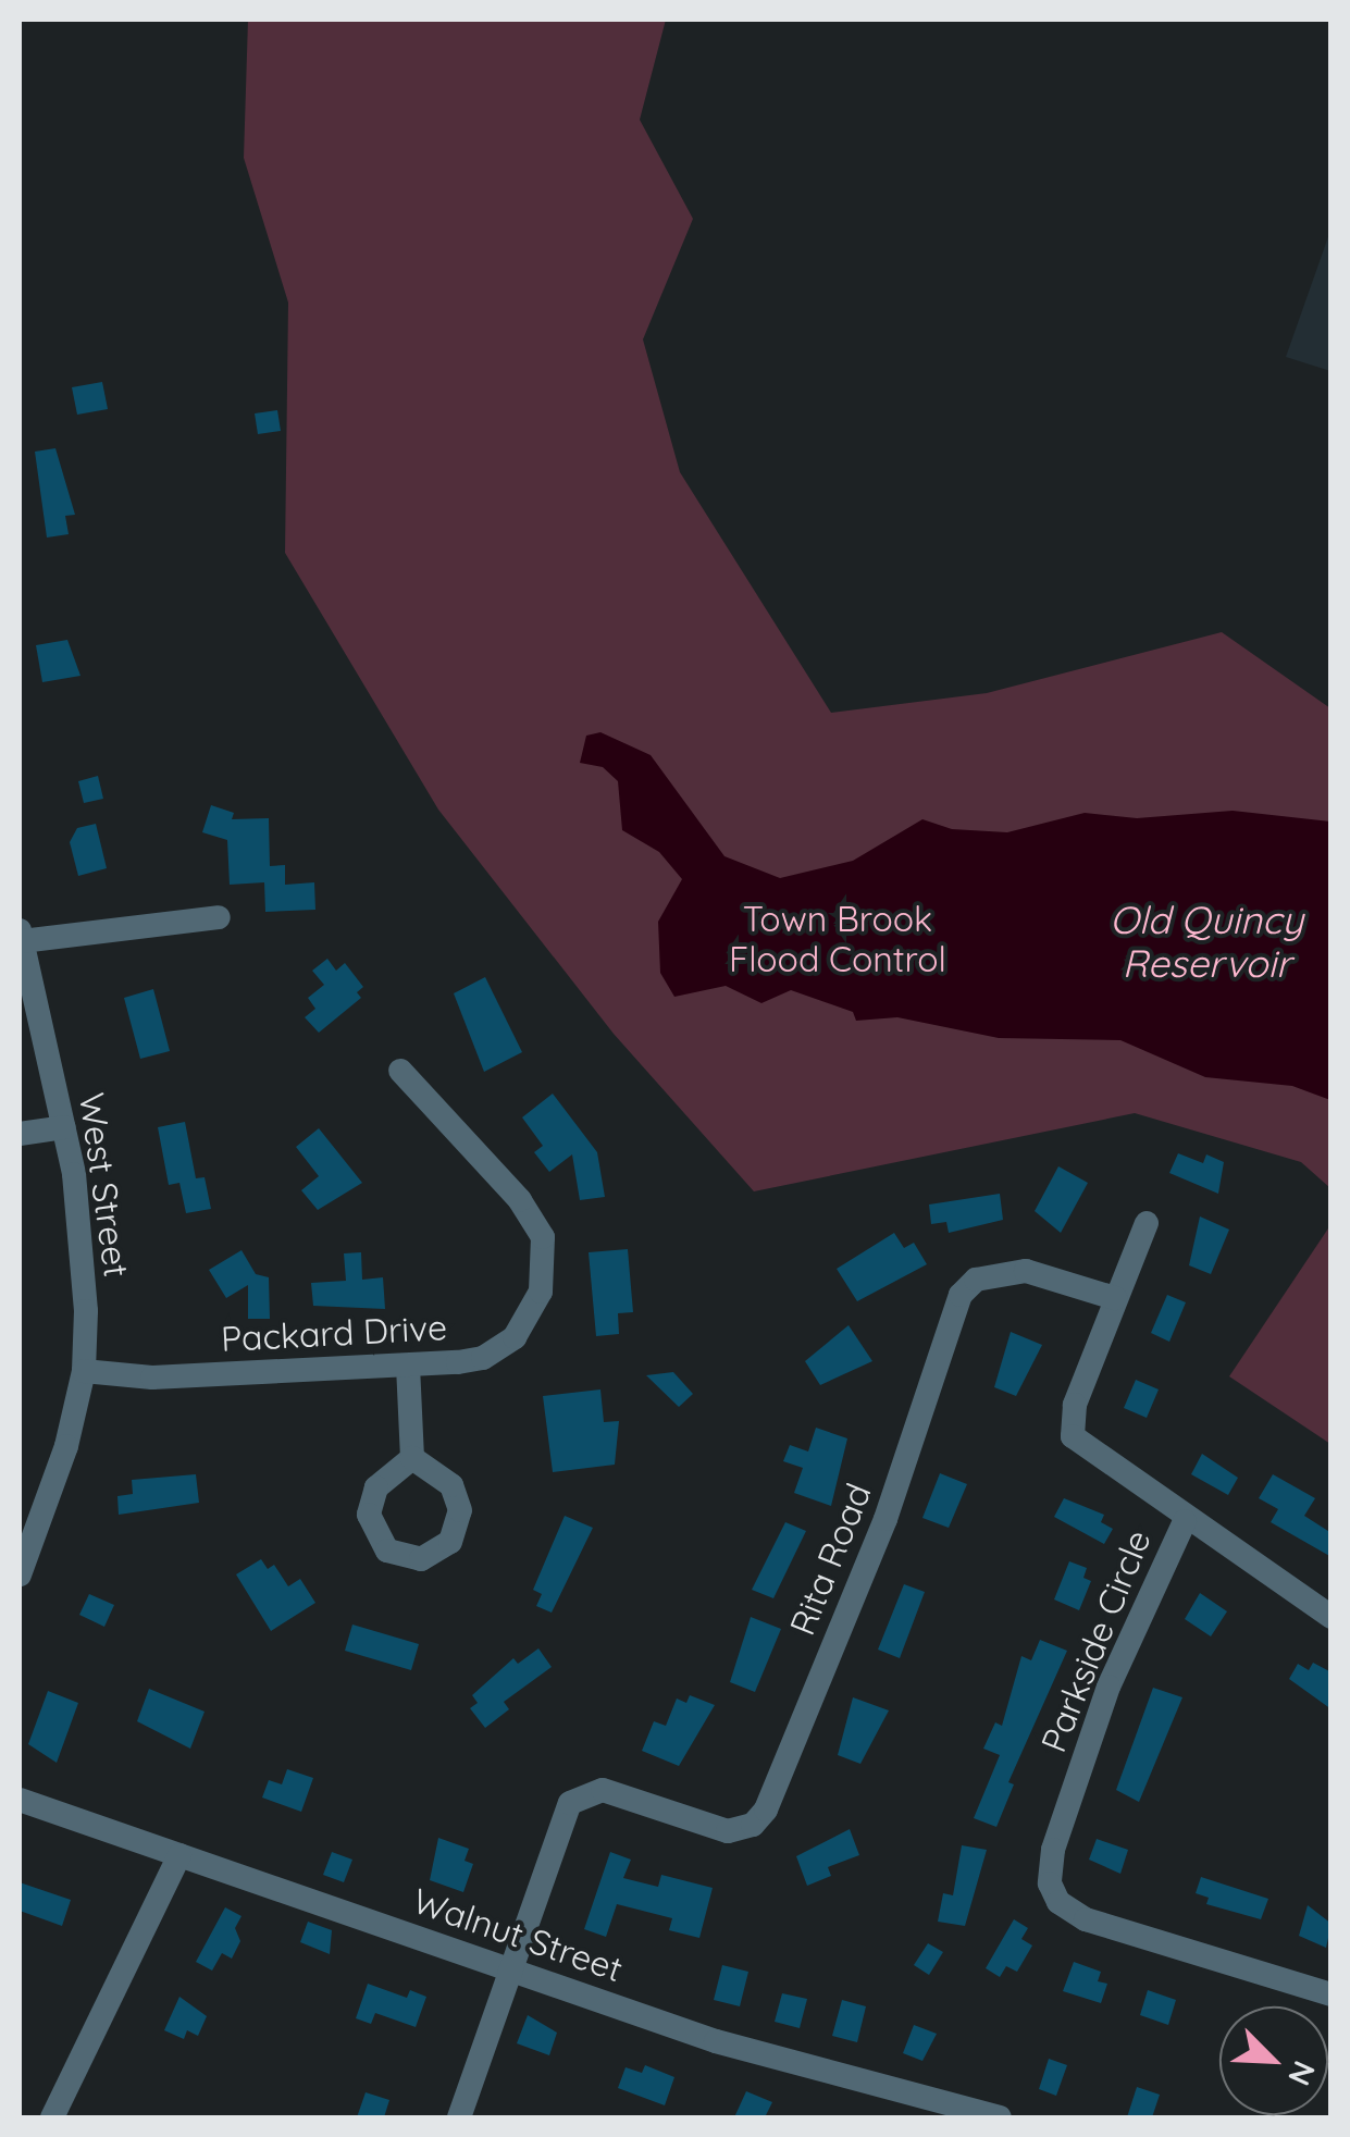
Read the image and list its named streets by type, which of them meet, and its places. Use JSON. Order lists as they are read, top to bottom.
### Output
{
  "streets": {
    "street": [
      "West Street",
      "Packard Drive",
      "Rita Road",
      "Parkside Circle",
      "Walnut Street"
    ]
  },
  "crossings": [
    ["West Street", "Packard Drive"],
    ["Rita Road", "Walnut Street"]
  ],
  "water": ["Old Quincy Reservoir"],
  "parks": ["Town Brook Flood Control"],
  "north": "bottom right"
}
